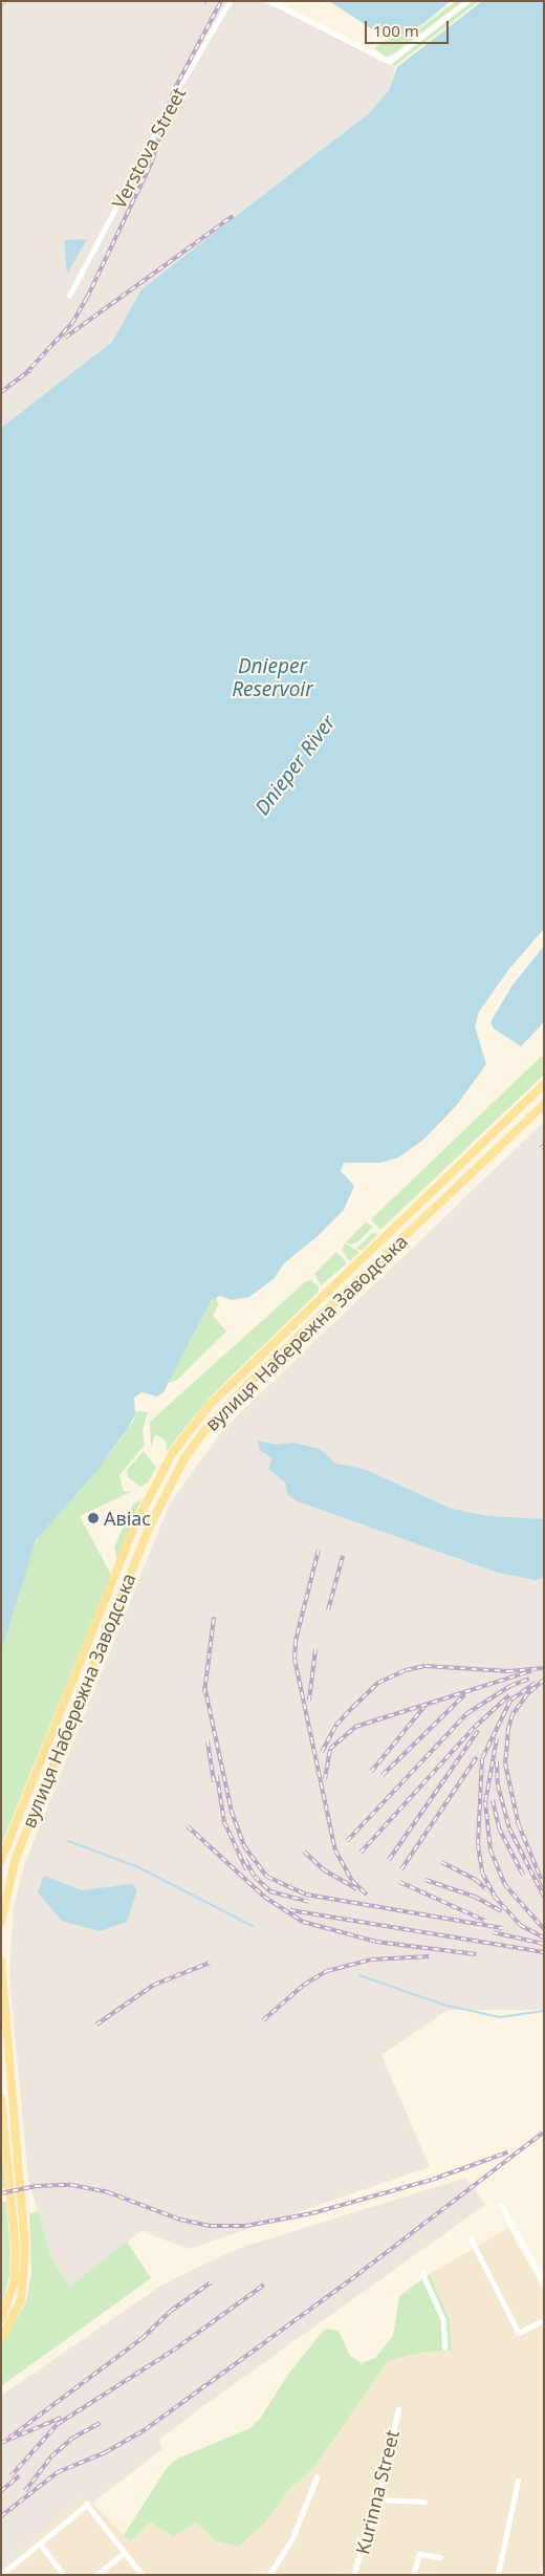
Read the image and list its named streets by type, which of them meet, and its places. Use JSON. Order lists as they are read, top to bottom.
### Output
{
  "streets": {
    "main road": ["вулиця Набережна Заводська"],
    "street": ["Verstova Street", "Kurinna Street"]
  },
  "water": ["Dnieper Reservoir", "Dnieper River"],
  "places": ["Авіас"],
  "scale_bar": "100 m"
}
